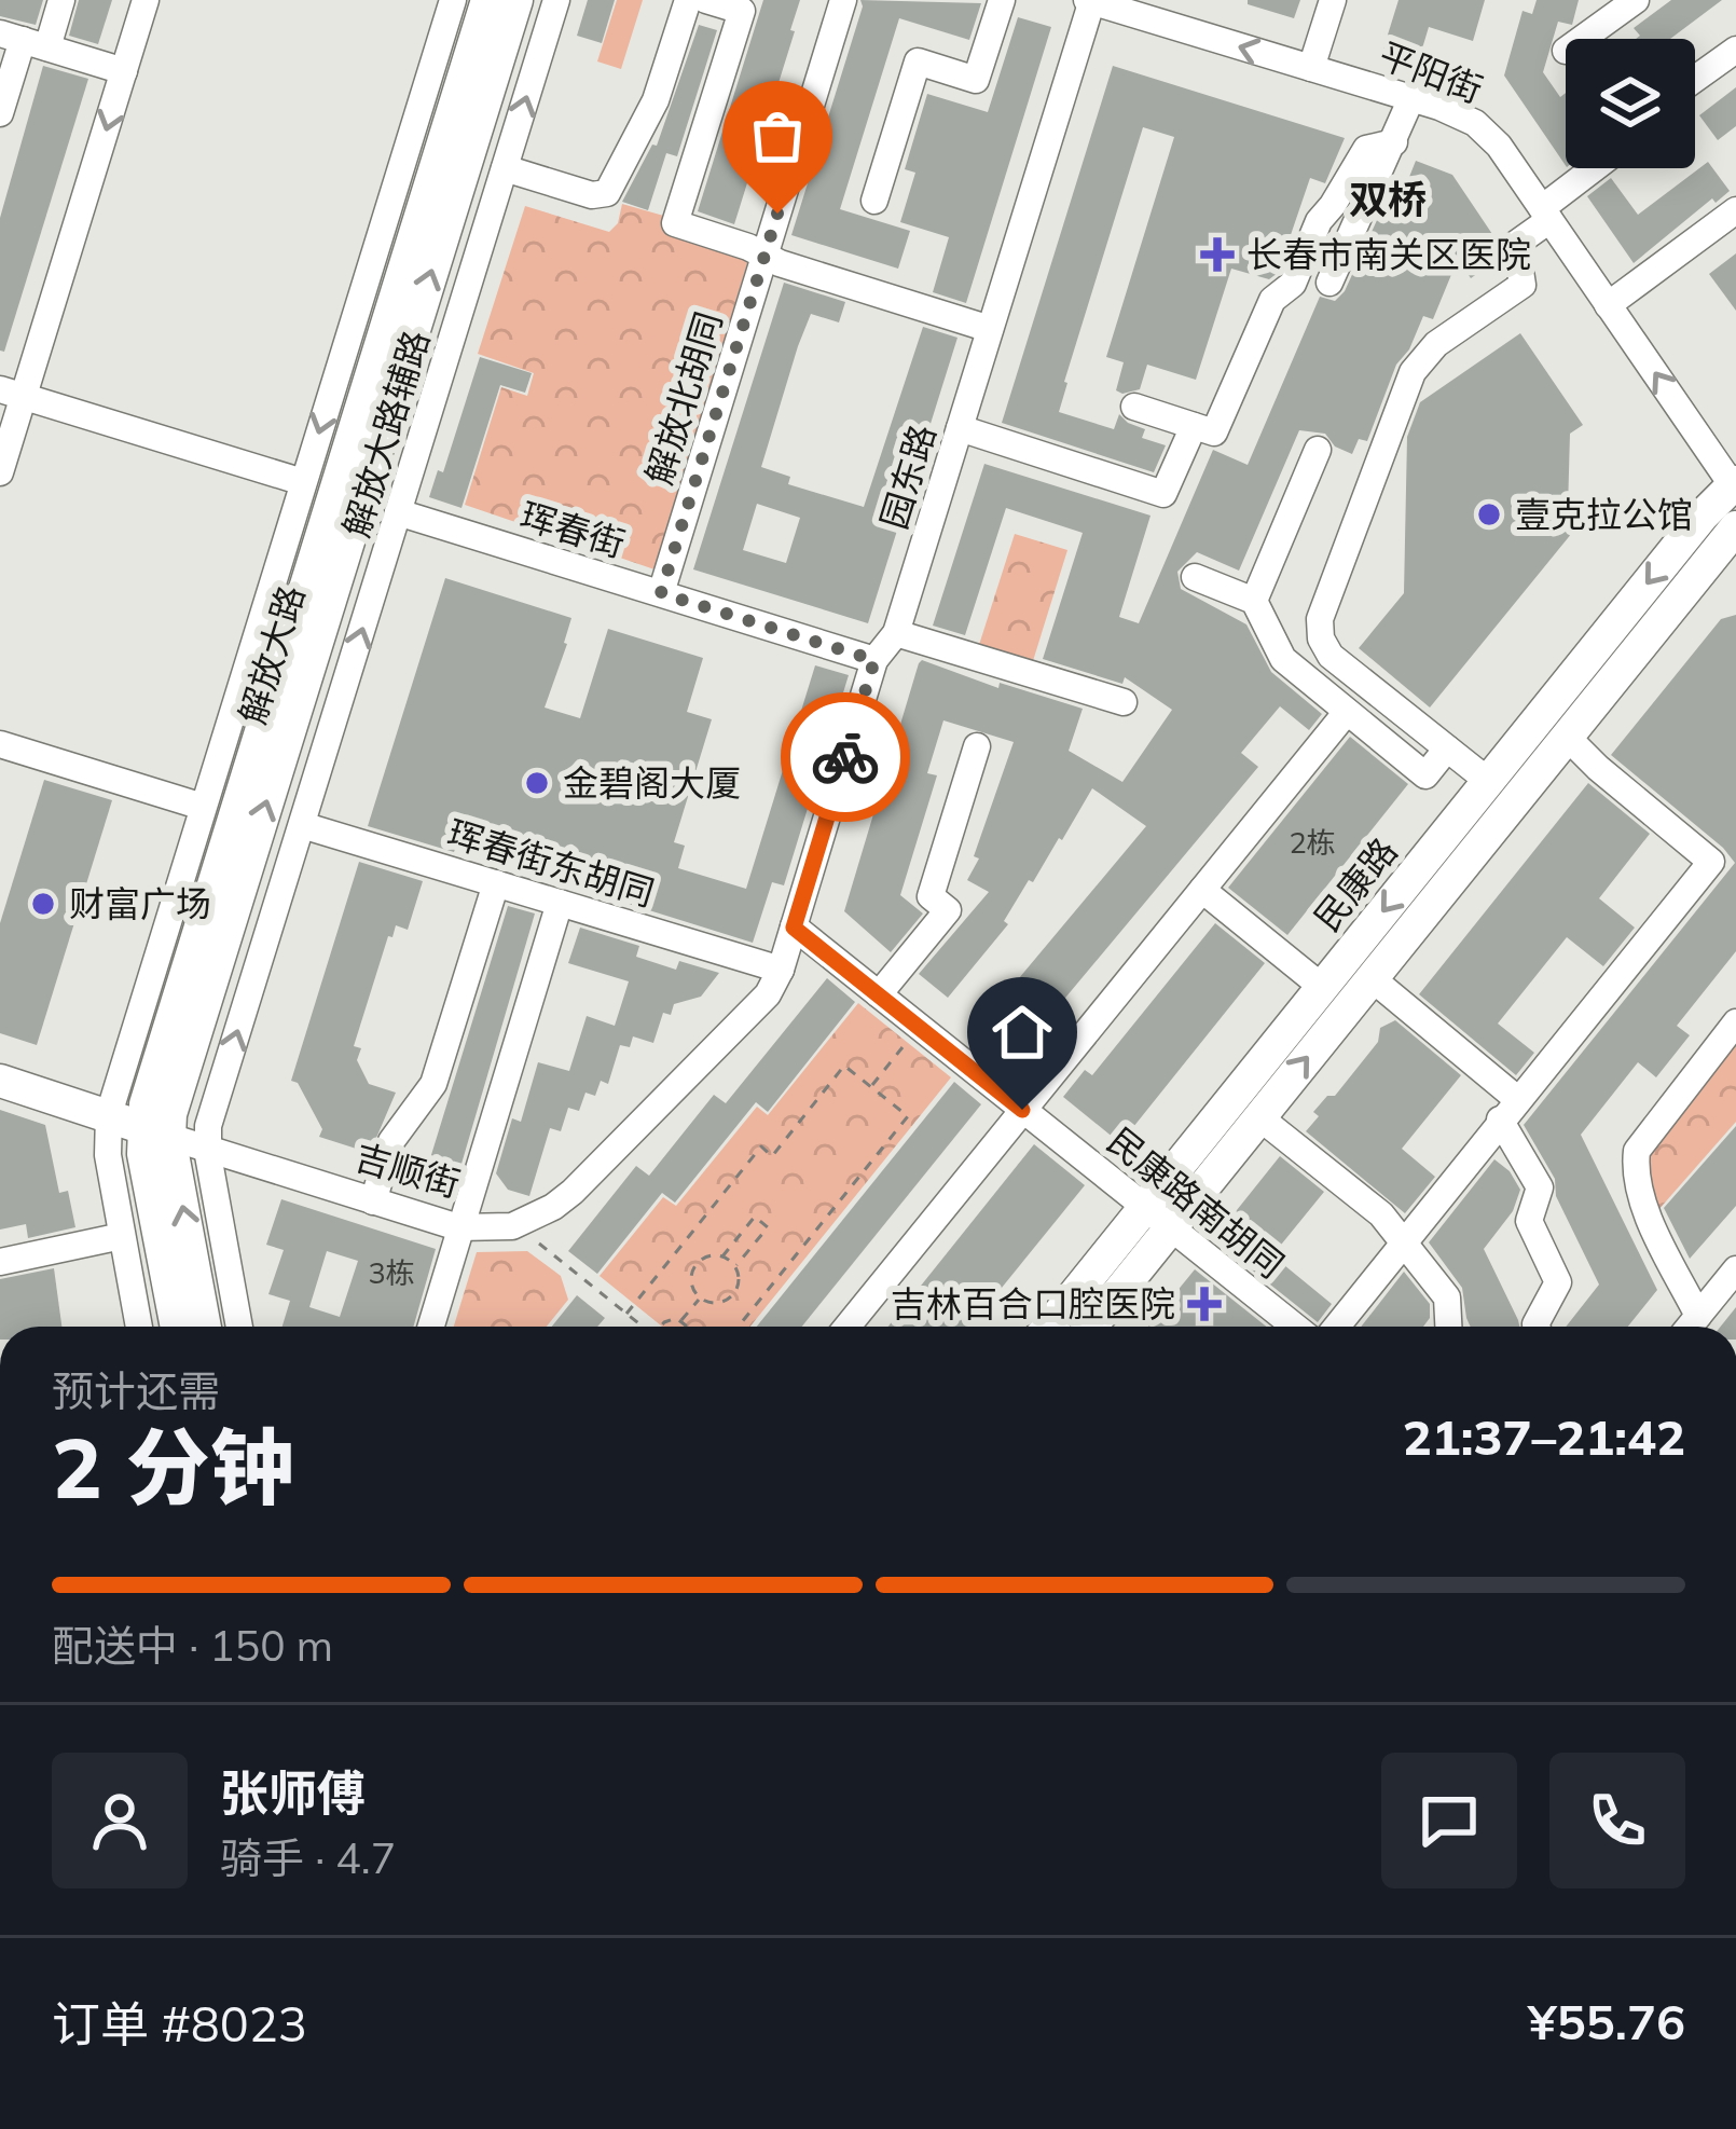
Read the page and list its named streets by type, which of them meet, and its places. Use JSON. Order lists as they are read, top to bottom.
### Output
{
  "streets": {
    "main road": ["解放大路", "民康路", "吉顺街"],
    "street": [
      "平阳街",
      "解放北胡同",
      "解放大路辅路",
      "园东路",
      "珲春街",
      "珲春街东胡同",
      "民康路南胡同"
    ]
  },
  "crossings": [
    ["平阳街", "园东路"],
    ["平阳街", "民康路"],
    ["解放北胡同", "珲春街"],
    ["解放大路辅路", "珲春街"],
    ["解放大路辅路", "珲春街东胡同"],
    ["解放大路辅路", "吉顺街"],
    ["园东路", "珲春街"],
    ["园东路", "珲春街东胡同"],
    ["园东路", "吉顺街"],
    ["园东路", "民康路南胡同"],
    ["解放大路", "吉顺街"],
    ["珲春街东胡同", "吉顺街"],
    ["民康路", "民康路南胡同"]
  ],
  "one_way": ["平阳街"],
  "districts": ["双桥"],
  "places": {
    "health": ["长春市南关区医院", "吉林百合口腔医院"],
    "other": ["壹克拉公馆", "金碧阁大厦", "财富广场"]
  },
  "house_numbers": ["2栋", "3栋"],
  "page": {
    "heading": ["2 分钟", "预计还需", "21:37–21:42"],
    "panel": [
      "张师傅",
      "骑手 · 4.7",
      "订单 #8023",
      "¥55.76"
    ],
    "bar": "配送中 · 150 m"
  }
}
